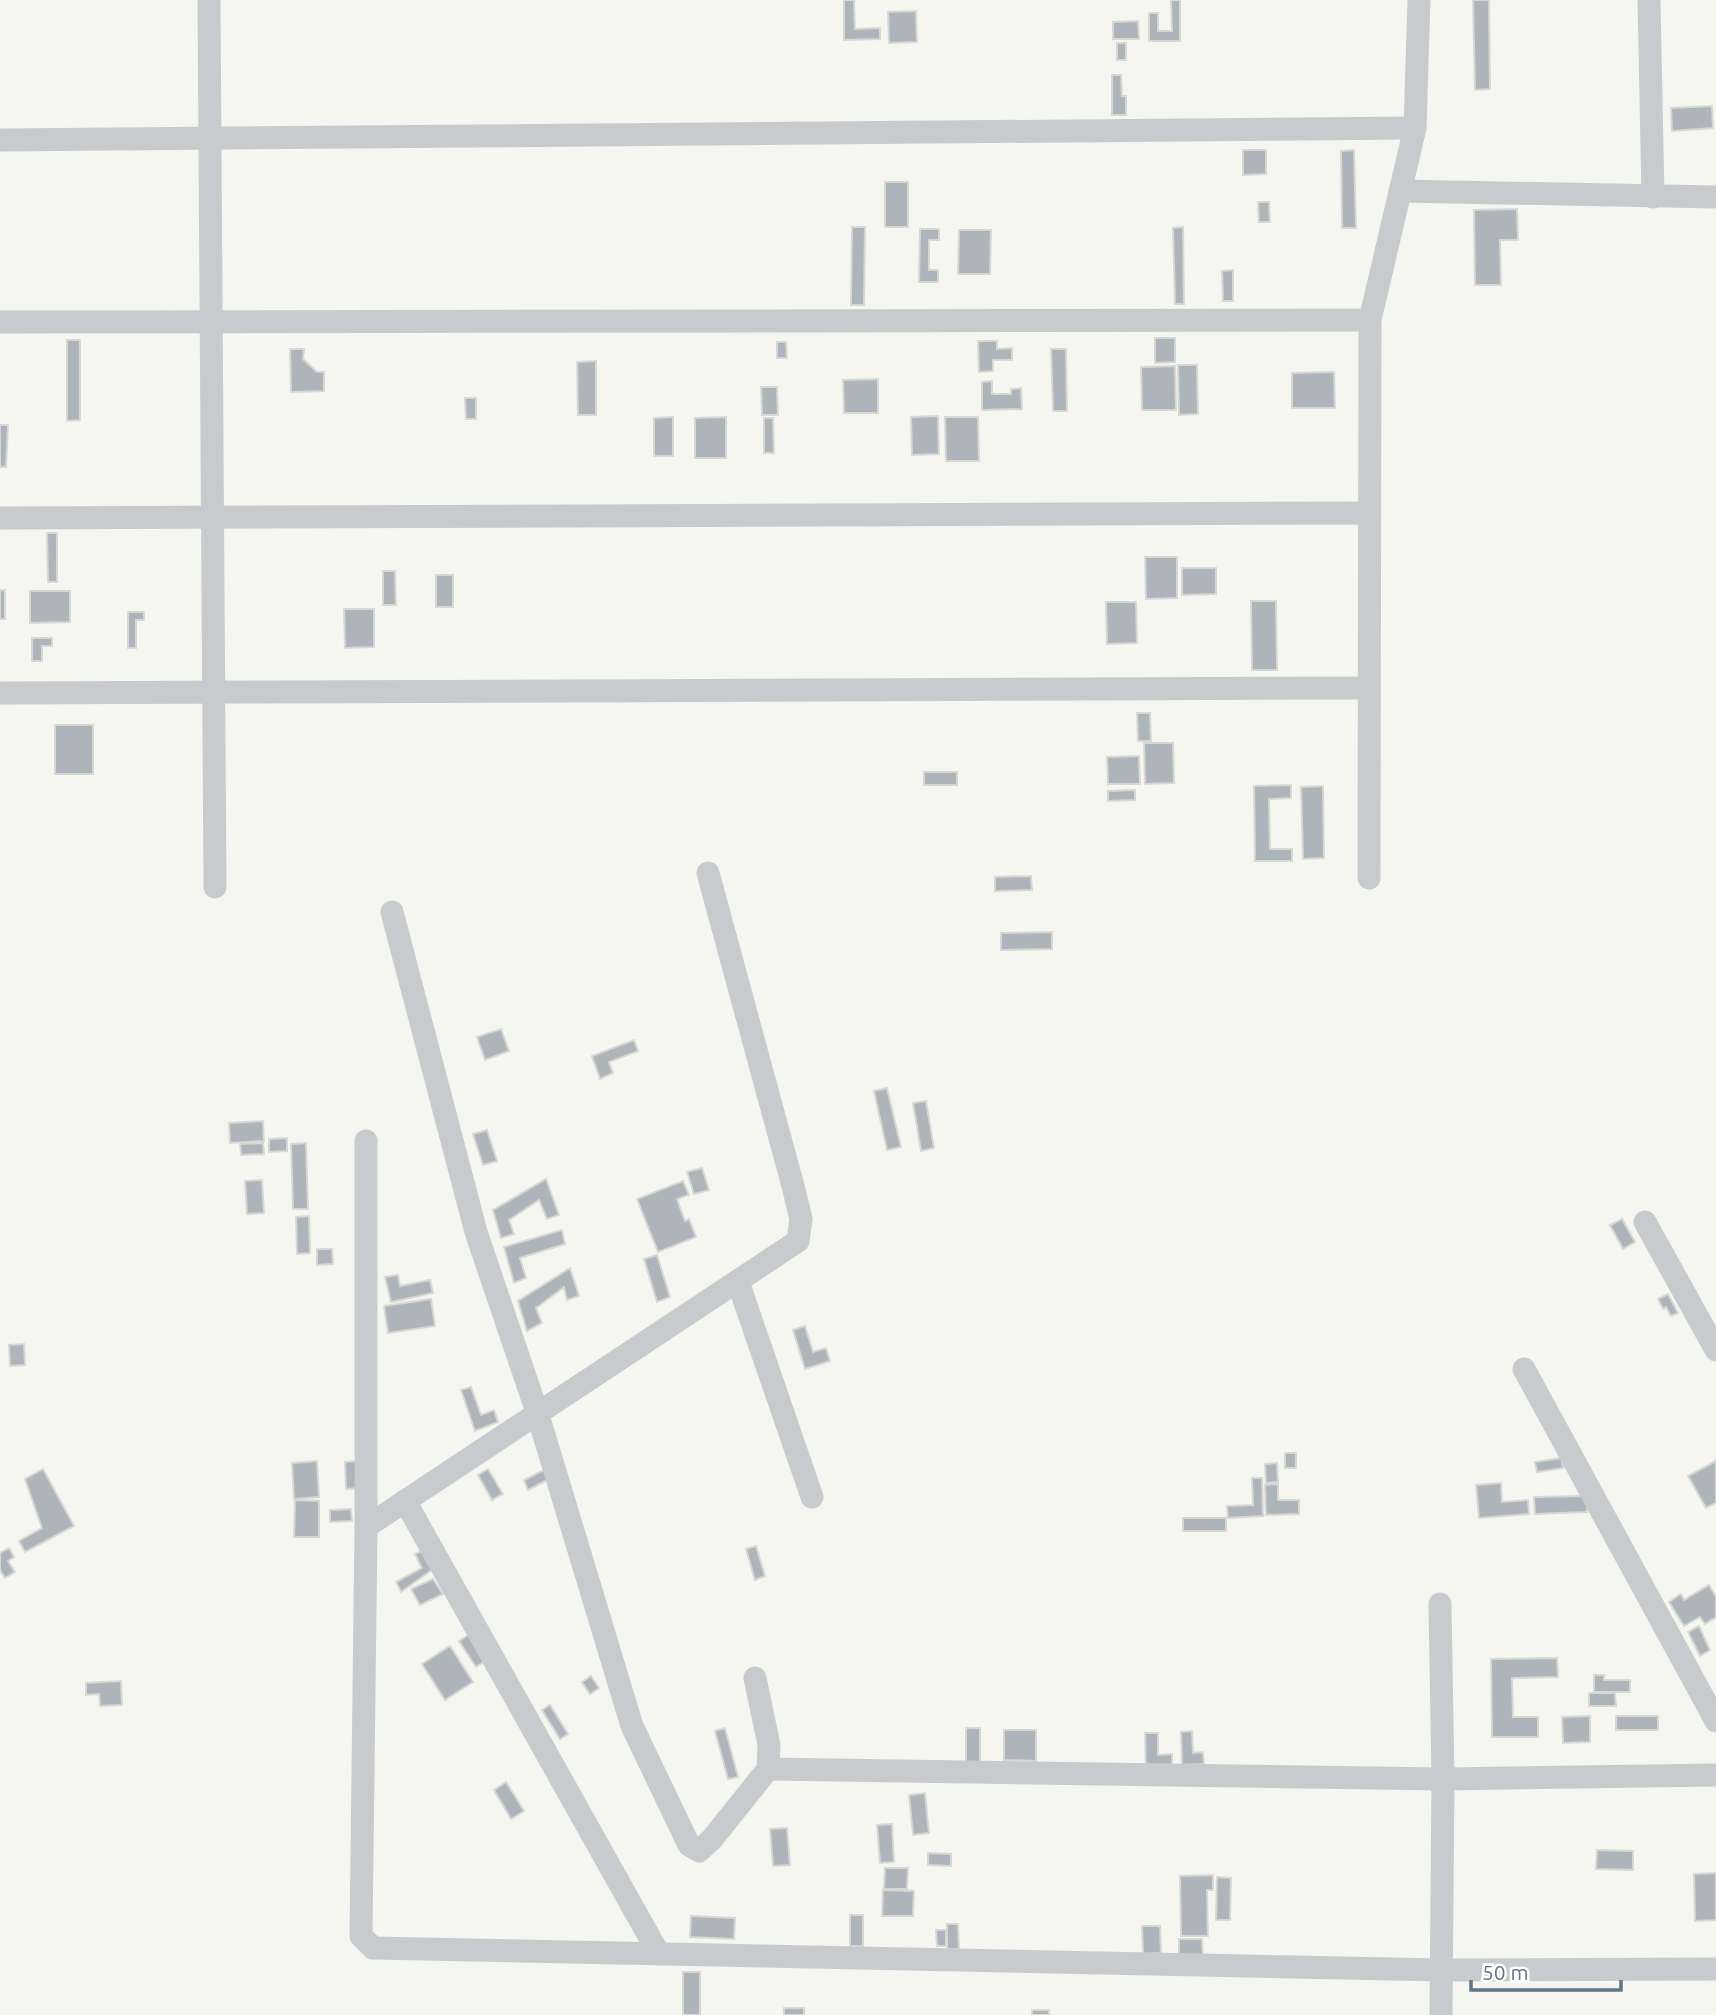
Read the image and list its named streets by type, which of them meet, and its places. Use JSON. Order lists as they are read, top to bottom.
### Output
{
  "scale_bar": "50 m"
}
